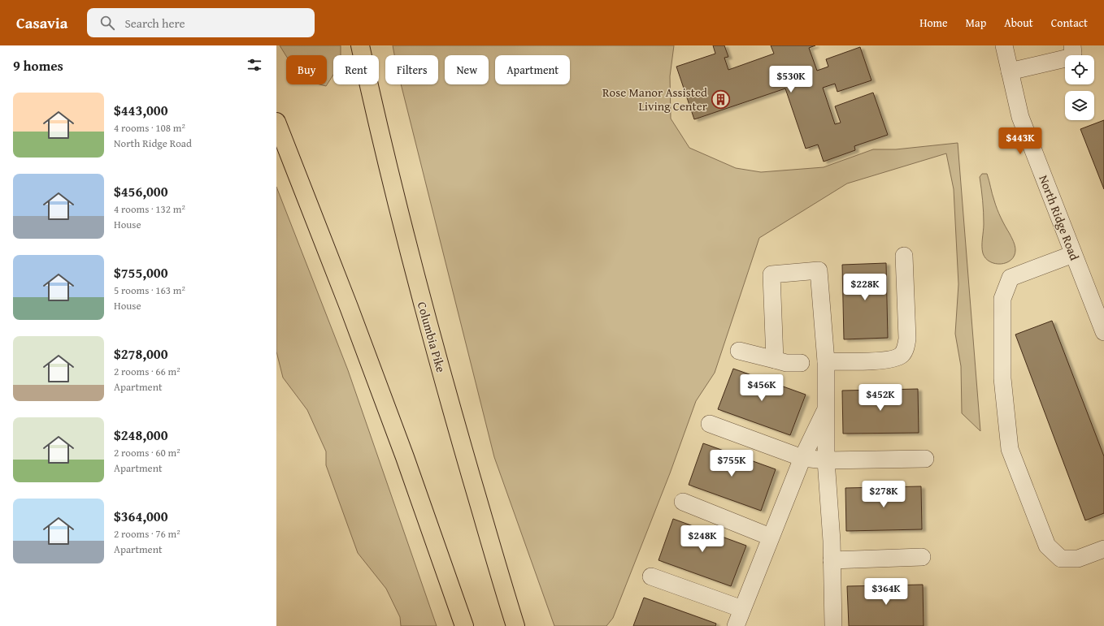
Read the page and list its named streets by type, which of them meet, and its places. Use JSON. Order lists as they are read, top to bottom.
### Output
{
  "streets": {
    "highway": ["Columbia Pike"],
    "street": ["North Ridge Road"]
  },
  "places": {
    "building": ["Rose Manor Assisted Living Center"]
  },
  "page": {
    "header": "Casavia",
    "search": "Search here",
    "nav": [
      "Home",
      "Map",
      "About",
      "Contact"
    ],
    "heading": "9 homes",
    "chip": [
      "Buy",
      "Rent",
      "Filters",
      "New",
      "Apartment"
    ],
    "price": [
      "$530K",
      "$443K",
      "$228K",
      "$456K",
      "$452K",
      "$755K",
      "$278K",
      "$248K",
      "$364K"
    ],
    "list": [
      {
        "name": "$443,000",
        "note": "4 rooms · 108 m² · North Ridge Road"
      },
      {
        "name": "$456,000",
        "note": "4 rooms · 132 m² · House"
      },
      {
        "name": "$755,000",
        "note": "5 rooms · 163 m² · House"
      },
      {
        "name": "$278,000",
        "note": "2 rooms · 66 m² · Apartment"
      },
      {
        "name": "$248,000",
        "note": "2 rooms · 60 m² · Apartment"
      },
      {
        "name": "$364,000",
        "note": "2 rooms · 76 m² · Apartment"
      }
    ]
  }
}
